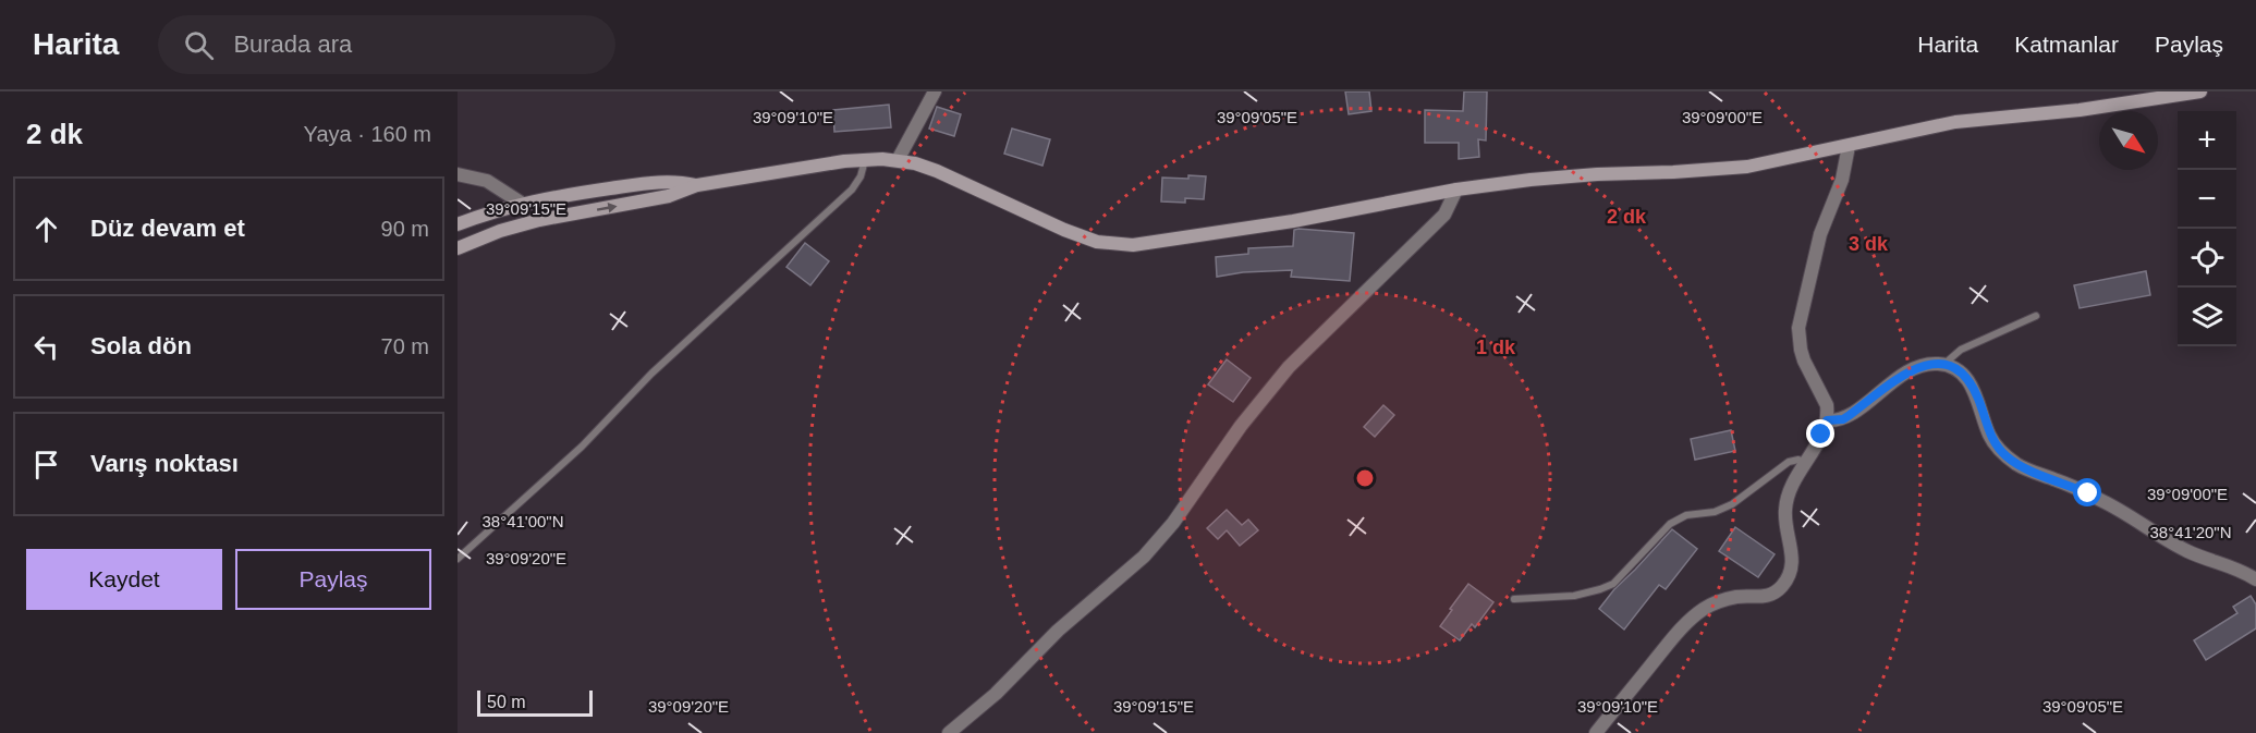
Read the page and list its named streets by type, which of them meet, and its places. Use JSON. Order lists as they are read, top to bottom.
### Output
{
  "scale_bar": "50 m",
  "north": "bottom right",
  "page": {
    "header": "Harita",
    "search": "Burada ara",
    "nav": ["Harita", "Katmanlar", "Paylaş"],
    "heading": ["2 dk", "Yaya · 160 m"],
    "map_buttons": ["+", "−"],
    "list": [
      ["Düz devam et", "90 m"],
      ["Sola dön", "70 m"],
      "Varış noktası"
    ],
    "buttons": ["Kaydet", "Paylaş"],
    "scale": "50 m"
  },
  "coordinates": [
    "39°09'10\"E",
    "39°09'05\"E",
    "39°09'00\"E",
    "39°09'15\"E",
    "38°41'00\"N",
    "38°41'20\"N",
    "39°09'20\"E"
  ],
  "rings": ["2 dk", "3 dk", "1 dk"]
}
